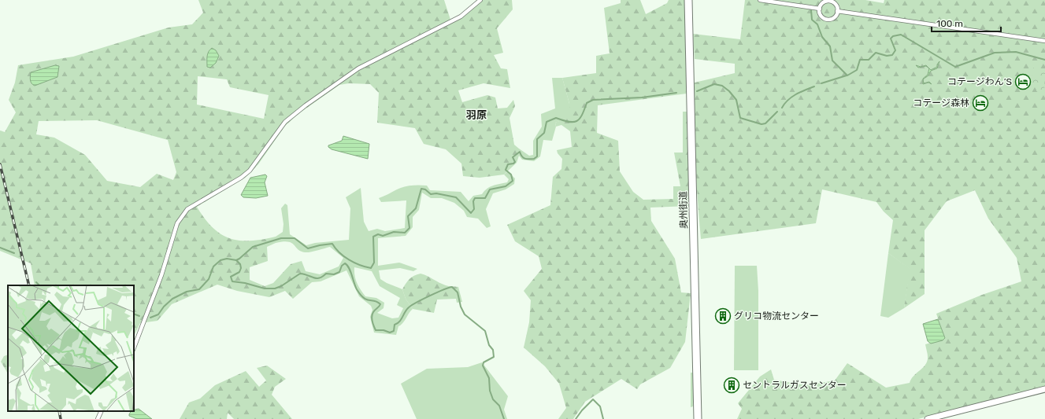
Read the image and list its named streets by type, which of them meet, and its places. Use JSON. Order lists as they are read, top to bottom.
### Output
{
  "streets": {
    "highway": ["奥州街道"]
  },
  "districts": ["羽原"],
  "places": {
    "hotel": ["コテージわん’S", "コテージ森林"],
    "building": ["グリコ物流センター", "セントラルガスセンター"]
  },
  "scale_bar": "100 m"
}
